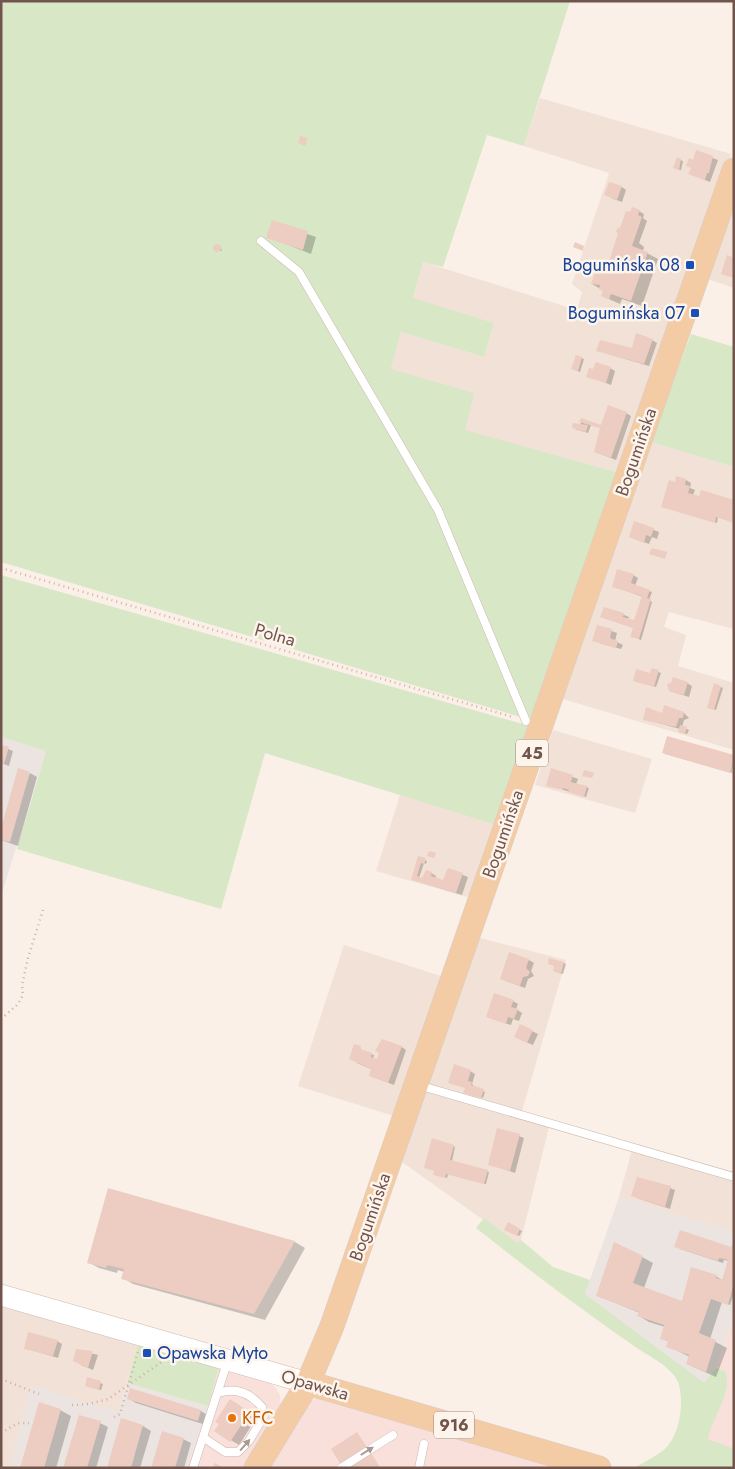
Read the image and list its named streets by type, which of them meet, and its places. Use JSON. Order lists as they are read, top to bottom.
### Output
{
  "streets": {
    "main road": [
      "Bogumińska",
      "45",
      "Opawska",
      "916"
    ],
    "path": ["Polna"]
  },
  "crossings": [
    ["Bogumińska", "45"],
    ["Bogumińska", "Opawska"],
    ["45", "Opawska"]
  ],
  "places": {
    "transit": ["Bogumińska 08", "Bogumińska 07", "Opawska Myto"],
    "other": ["KFC"]
  }
}
